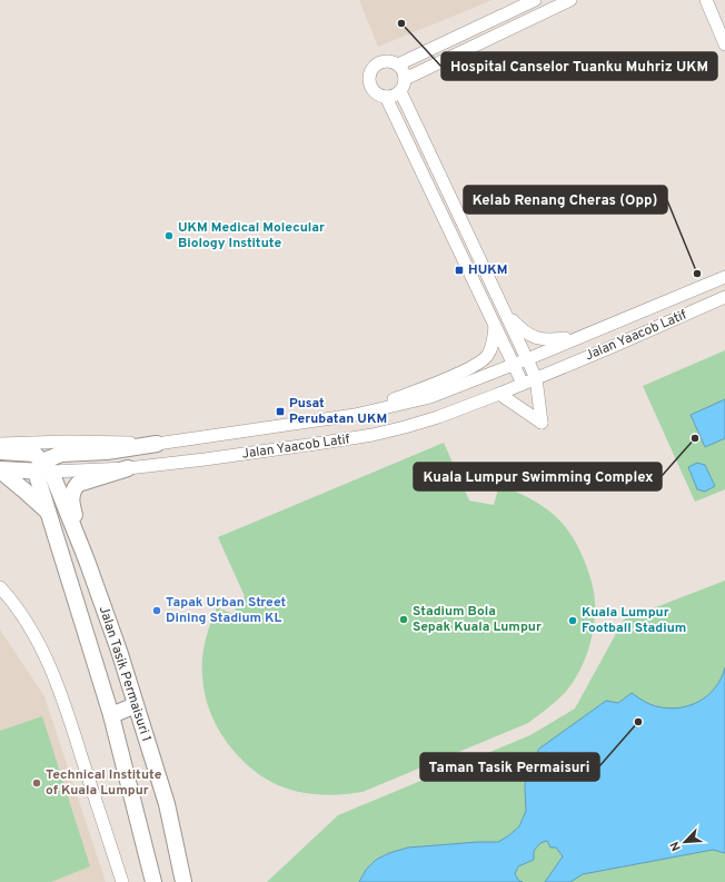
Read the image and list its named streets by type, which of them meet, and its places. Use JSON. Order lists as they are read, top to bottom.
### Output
{
  "streets": {
    "main road": ["Jalan Yaacob Latif", "Jalan Tasik Permaisuri 1"]
  },
  "crossings": [
    ["Jalan Yaacob Latif", "Jalan Tasik Permaisuri 1"]
  ],
  "places": {
    "other": [
      "Hospital Canselor Tuanku Muhriz UKM",
      "UKM Medical Molecular Biology Institute",
      "Kelab Renang Cheras (Opp)",
      "Kuala Lumpur Swimming Complex",
      "Tapak Urban Street Dining Stadium KL",
      "Stadium Bola Sepak Kuala Lumpur",
      "Kuala Lumpur Football Stadium",
      "Taman Tasik Permaisuri",
      "Technical Institute of Kuala Lumpur"
    ],
    "transit": ["HUKM", "Pusat Perubatan UKM"]
  },
  "north": "bottom left"
}
